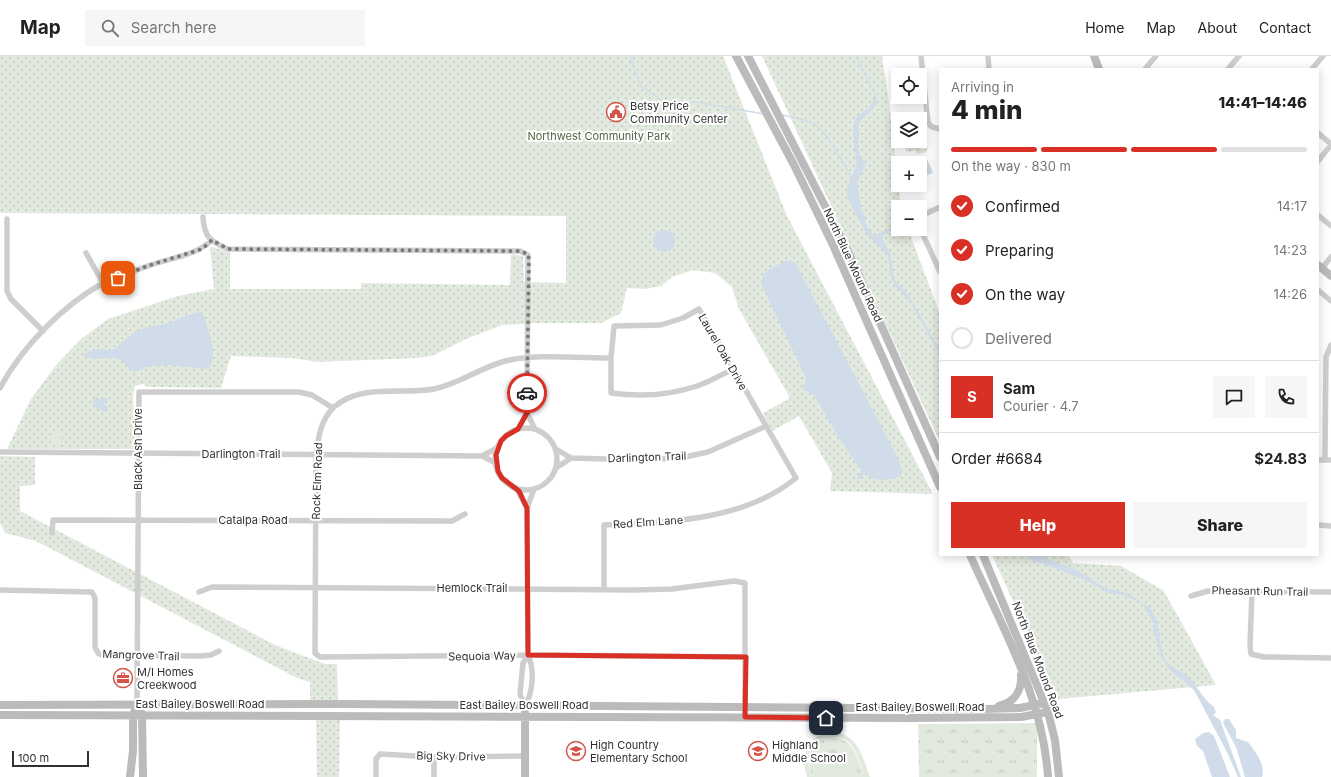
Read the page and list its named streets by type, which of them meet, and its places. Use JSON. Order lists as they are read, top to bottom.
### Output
{
  "streets": {
    "main road": ["North Blue Mound Road", "East Bailey Boswell Road"],
    "street": [
      "Laurel Oak Drive",
      "Black Ash Drive",
      "Darlington Trail",
      "Rock Elm Road",
      "Catalpa Road",
      "Red Elm Lane",
      "Hemlock Trail",
      "Pheasant Run Trail",
      "Mangrove Trail",
      "Sequoia Way",
      "Big Sky Drive"
    ]
  },
  "crossings": [
    ["North Blue Mound Road", "East Bailey Boswell Road"],
    ["Laurel Oak Drive", "Darlington Trail"],
    ["Laurel Oak Drive", "Red Elm Lane"],
    ["Black Ash Drive", "Darlington Trail"],
    ["Black Ash Drive", "Rock Elm Road"],
    ["Black Ash Drive", "Catalpa Road"],
    ["Black Ash Drive", "Mangrove Trail"],
    ["Black Ash Drive", "East Bailey Boswell Road"],
    ["Darlington Trail", "Rock Elm Road"],
    ["Rock Elm Road", "Catalpa Road"],
    ["Rock Elm Road", "Hemlock Trail"],
    ["Rock Elm Road", "Sequoia Way"],
    ["Red Elm Lane", "Hemlock Trail"],
    ["Hemlock Trail", "Sequoia Way"]
  ],
  "parks": ["Northwest Community Park"],
  "places": {
    "public building": ["Betsy Price Community Center"],
    "office": ["M/I Homes Creekwood"],
    "school or university": ["High Country Elementary School", "Highland Middle School"]
  },
  "scale_bar": "100 m",
  "page": {
    "header": "Map",
    "search": "Search here",
    "nav": [
      "Home",
      "Map",
      "About",
      "Contact"
    ],
    "map_buttons": ["+", "−"],
    "heading": ["4 min", "Arriving in", "14:41–14:46"],
    "panel": [
      "Sam",
      "Courier · 4.7",
      "Order #6684",
      "$24.83"
    ],
    "bar": "On the way · 830 m",
    "list": [
      ["Confirmed", "14:17"],
      ["Preparing", "14:23"],
      ["On the way", "14:26"],
      "Delivered"
    ],
    "round": "S",
    "buttons": ["Help", "Share"],
    "scale": "100 m"
  }
}
